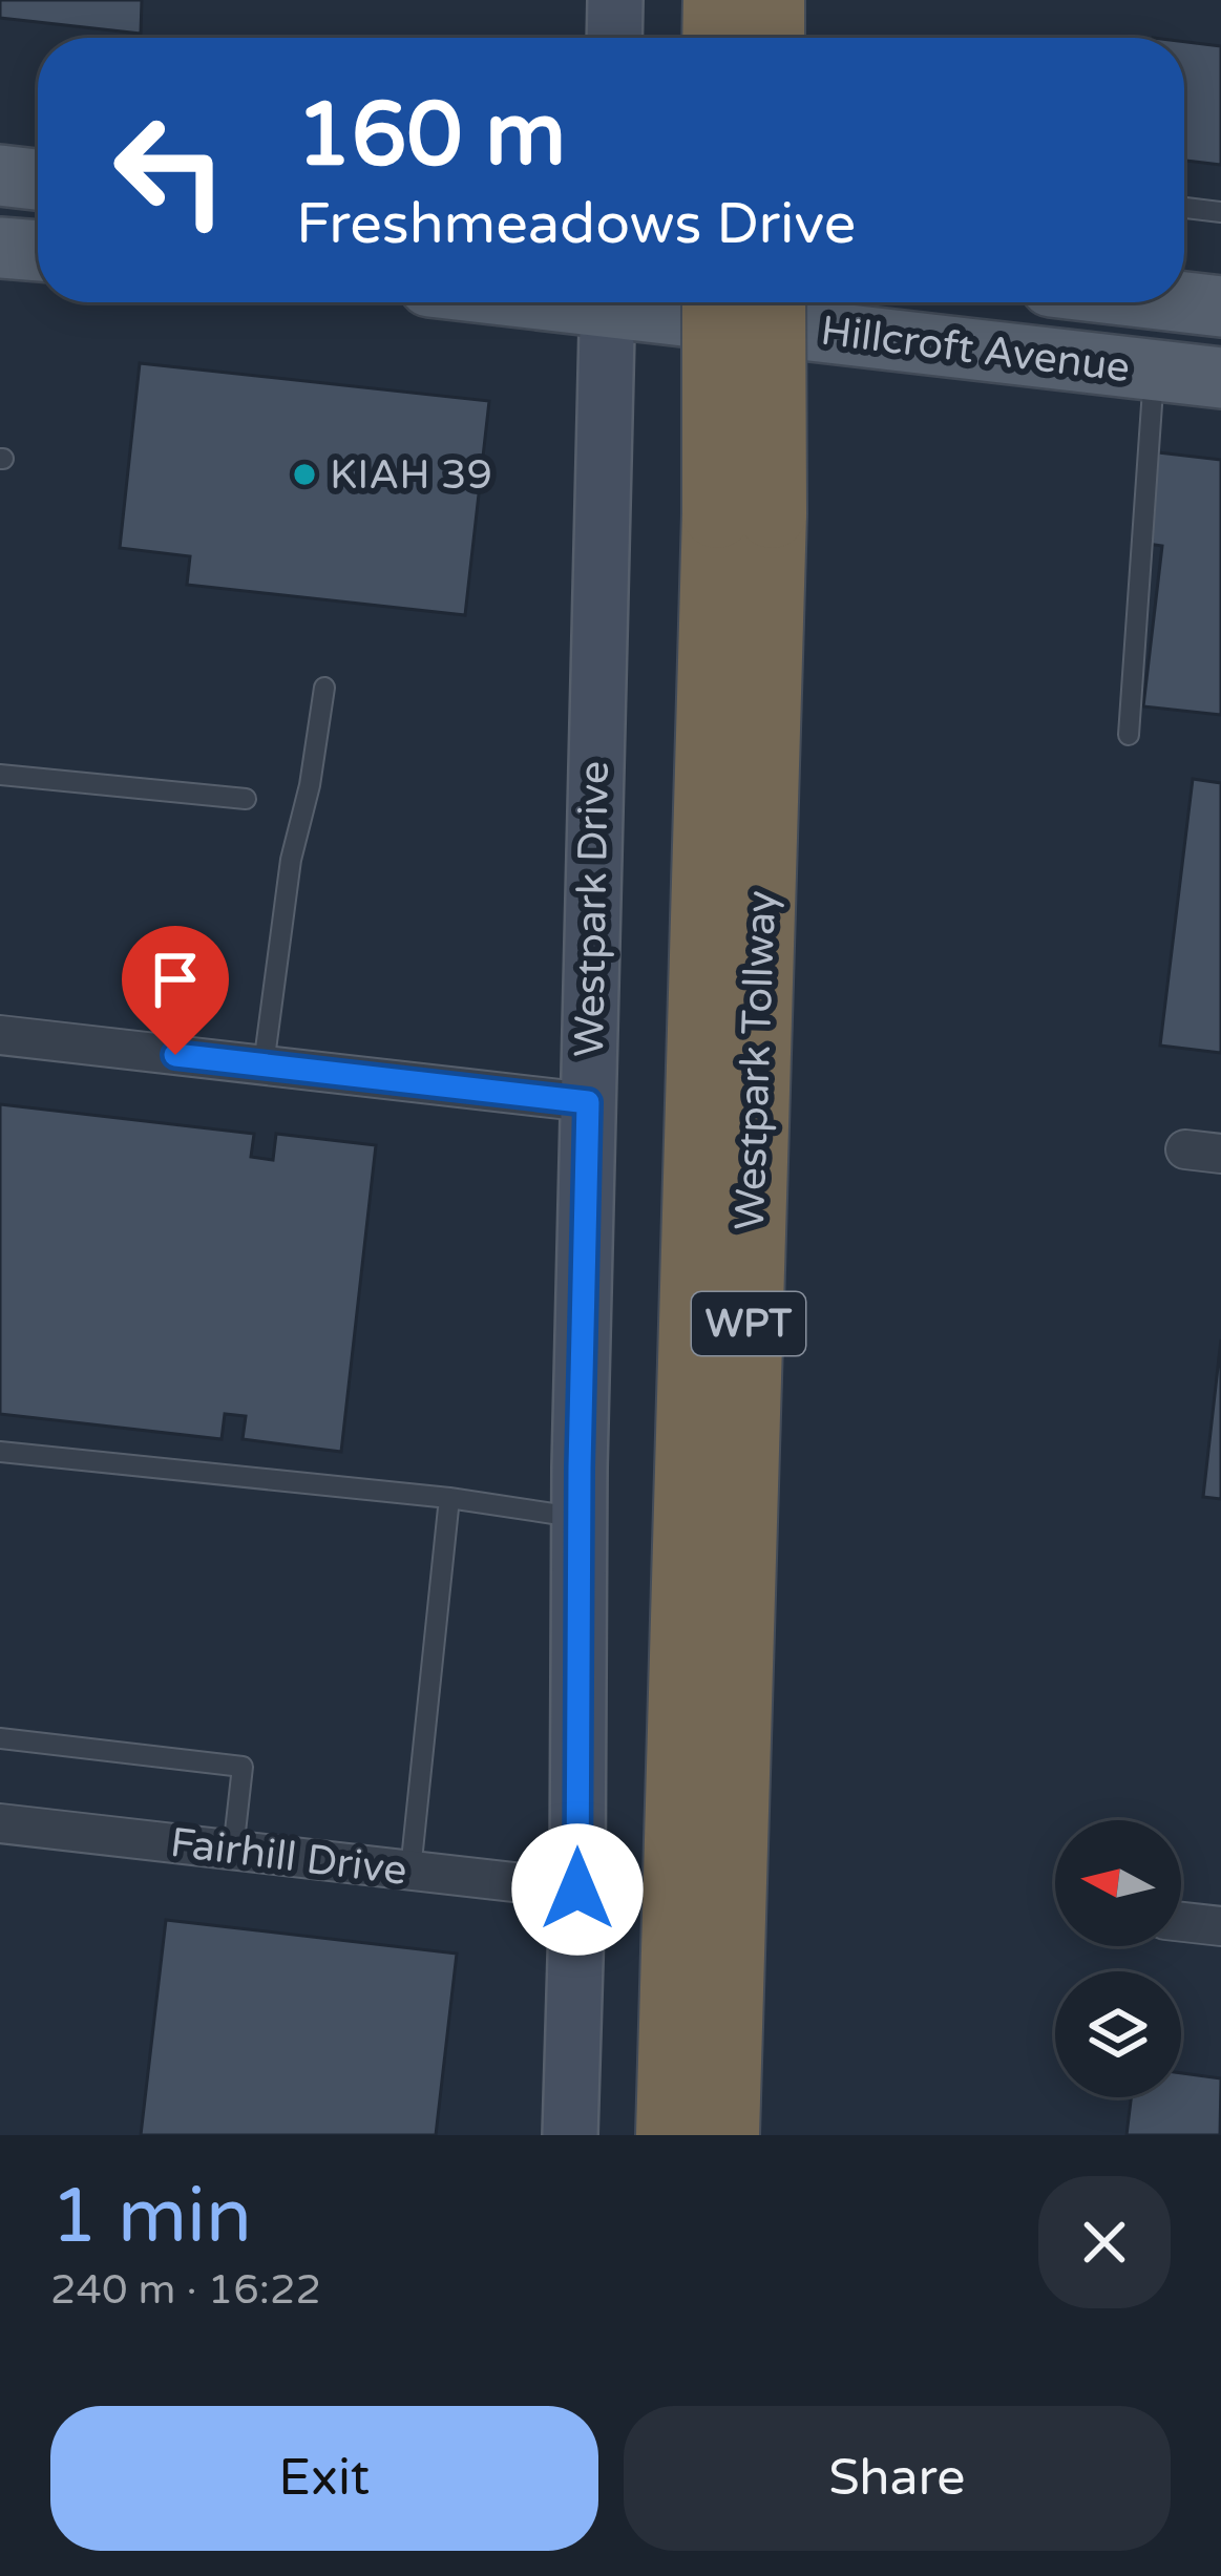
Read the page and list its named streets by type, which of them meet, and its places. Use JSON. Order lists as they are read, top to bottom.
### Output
{
  "streets": {
    "highway": ["Westpark Tollway", "WPT"],
    "main road": ["Hillcroft Avenue", "Westpark Drive"],
    "street": ["Fairhill Drive"]
  },
  "crossings": [
    ["Westpark Drive", "Fairhill Drive"]
  ],
  "places": ["KIAH 39"],
  "north": "left",
  "page": {
    "turn": ["160 m", "Freshmeadows Drive"],
    "heading": ["1 min", "240 m · 16:22"],
    "buttons": ["Exit", "Share"]
  }
}
